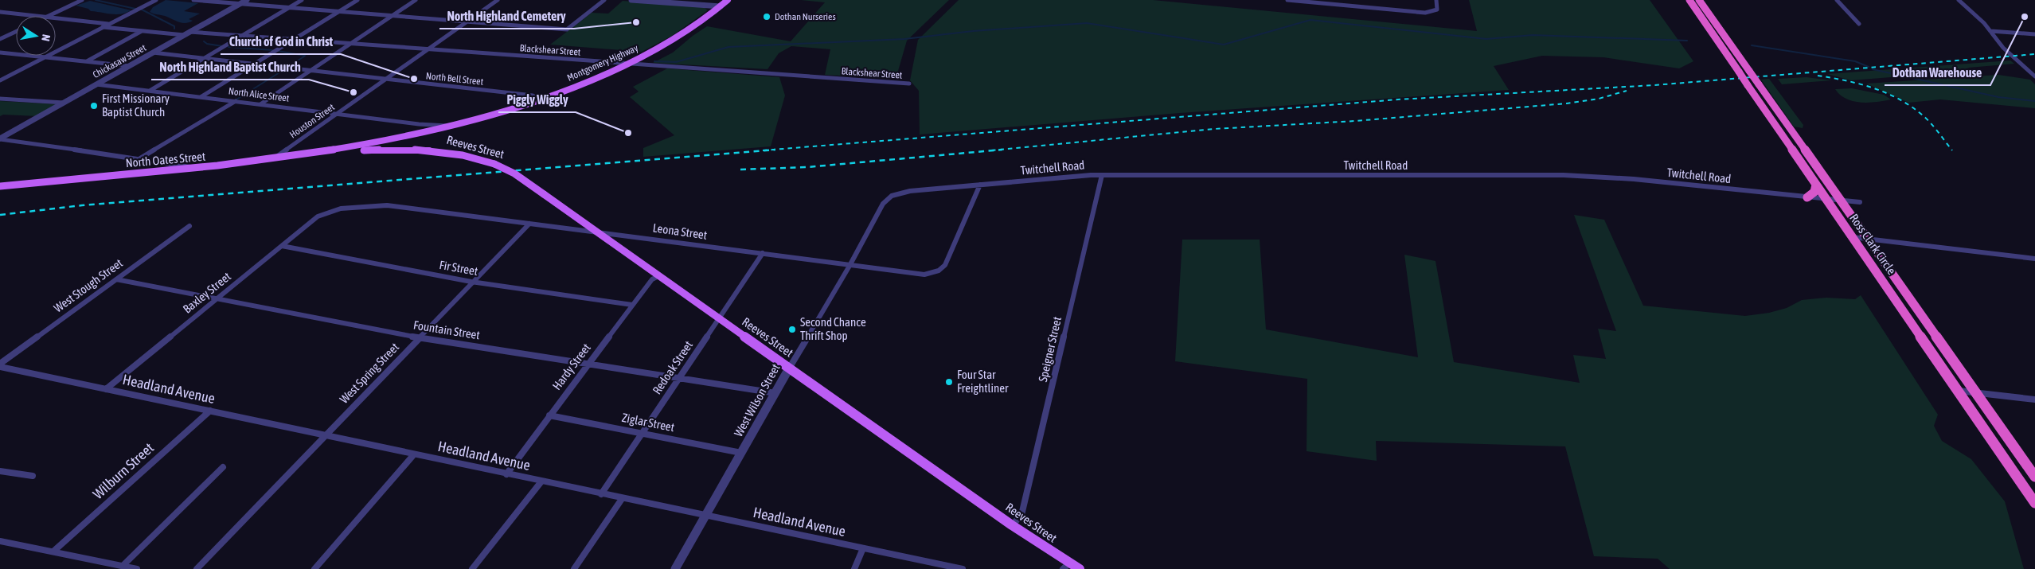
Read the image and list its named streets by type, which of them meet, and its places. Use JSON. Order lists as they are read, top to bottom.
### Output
{
  "streets": {
    "highway": ["Ross Clark Circle"],
    "main road": ["Montgomery Highway", "Reeves Street", "North Oates Street"],
    "street": [
      "Blackshear Street",
      "Chickasaw Street",
      "North Bell Street",
      "North Alice Street",
      "Houston Street",
      "Twitchell Road",
      "Leona Street",
      "Fir Street",
      "West Stough Street",
      "Baxley Street",
      "Fountain Street",
      "Speigner Street",
      "Hardy Street",
      "Redoak Street",
      "West Spring Street",
      "Headland Avenue",
      "West Wilson Street",
      "Ziglar Street",
      "Wilburn Street"
    ]
  },
  "crossings": [
    ["Blackshear Street", "Chickasaw Street"],
    ["Blackshear Street", "Montgomery Highway"],
    ["Blackshear Street", "Houston Street"],
    ["Chickasaw Street", "North Bell Street"],
    ["Chickasaw Street", "North Alice Street"],
    ["Montgomery Highway", "North Bell Street"],
    ["Montgomery Highway", "North Alice Street"],
    ["Montgomery Highway", "Reeves Street"],
    ["North Bell Street", "Houston Street"],
    ["North Alice Street", "Houston Street"],
    ["Houston Street", "North Oates Street"],
    ["Reeves Street", "North Oates Street"],
    ["Reeves Street", "Leona Street"],
    ["Reeves Street", "Speigner Street"],
    ["Reeves Street", "Hardy Street"],
    ["Reeves Street", "Redoak Street"],
    ["Reeves Street", "West Wilson Street"],
    ["Twitchell Road", "Leona Street"],
    ["Twitchell Road", "Ross Clark Circle"],
    ["Twitchell Road", "Speigner Street"],
    ["Twitchell Road", "West Wilson Street"],
    ["Leona Street", "Baxley Street"],
    ["Leona Street", "Redoak Street"],
    ["Leona Street", "West Spring Street"],
    ["Leona Street", "West Wilson Street"],
    ["Fir Street", "Baxley Street"],
    ["Fir Street", "Hardy Street"],
    ["Fir Street", "West Spring Street"],
    ["West Stough Street", "Fountain Street"],
    ["Baxley Street", "Fountain Street"],
    ["Baxley Street", "Headland Avenue"],
    ["Fountain Street", "Hardy Street"],
    ["Fountain Street", "Redoak Street"],
    ["Fountain Street", "West Spring Street"],
    ["Fountain Street", "West Wilson Street"],
    ["Hardy Street", "Headland Avenue"],
    ["Hardy Street", "Ziglar Street"],
    ["Redoak Street", "Headland Avenue"],
    ["Redoak Street", "Ziglar Street"],
    ["West Spring Street", "Headland Avenue"],
    ["Headland Avenue", "West Wilson Street"],
    ["Headland Avenue", "Wilburn Street"],
    ["West Wilson Street", "Ziglar Street"]
  ],
  "places": [
    "Dothan Nurseries",
    "Dothan Warehouse",
    "North Highland Cemetery",
    "Church of God in Christ",
    "North Highland Baptist Church",
    "First Missionary Baptist Church",
    "Piggly Wiggly",
    "Second Chance Thrift Shop",
    "Four Star Freightliner"
  ],
  "north": "right"
}
